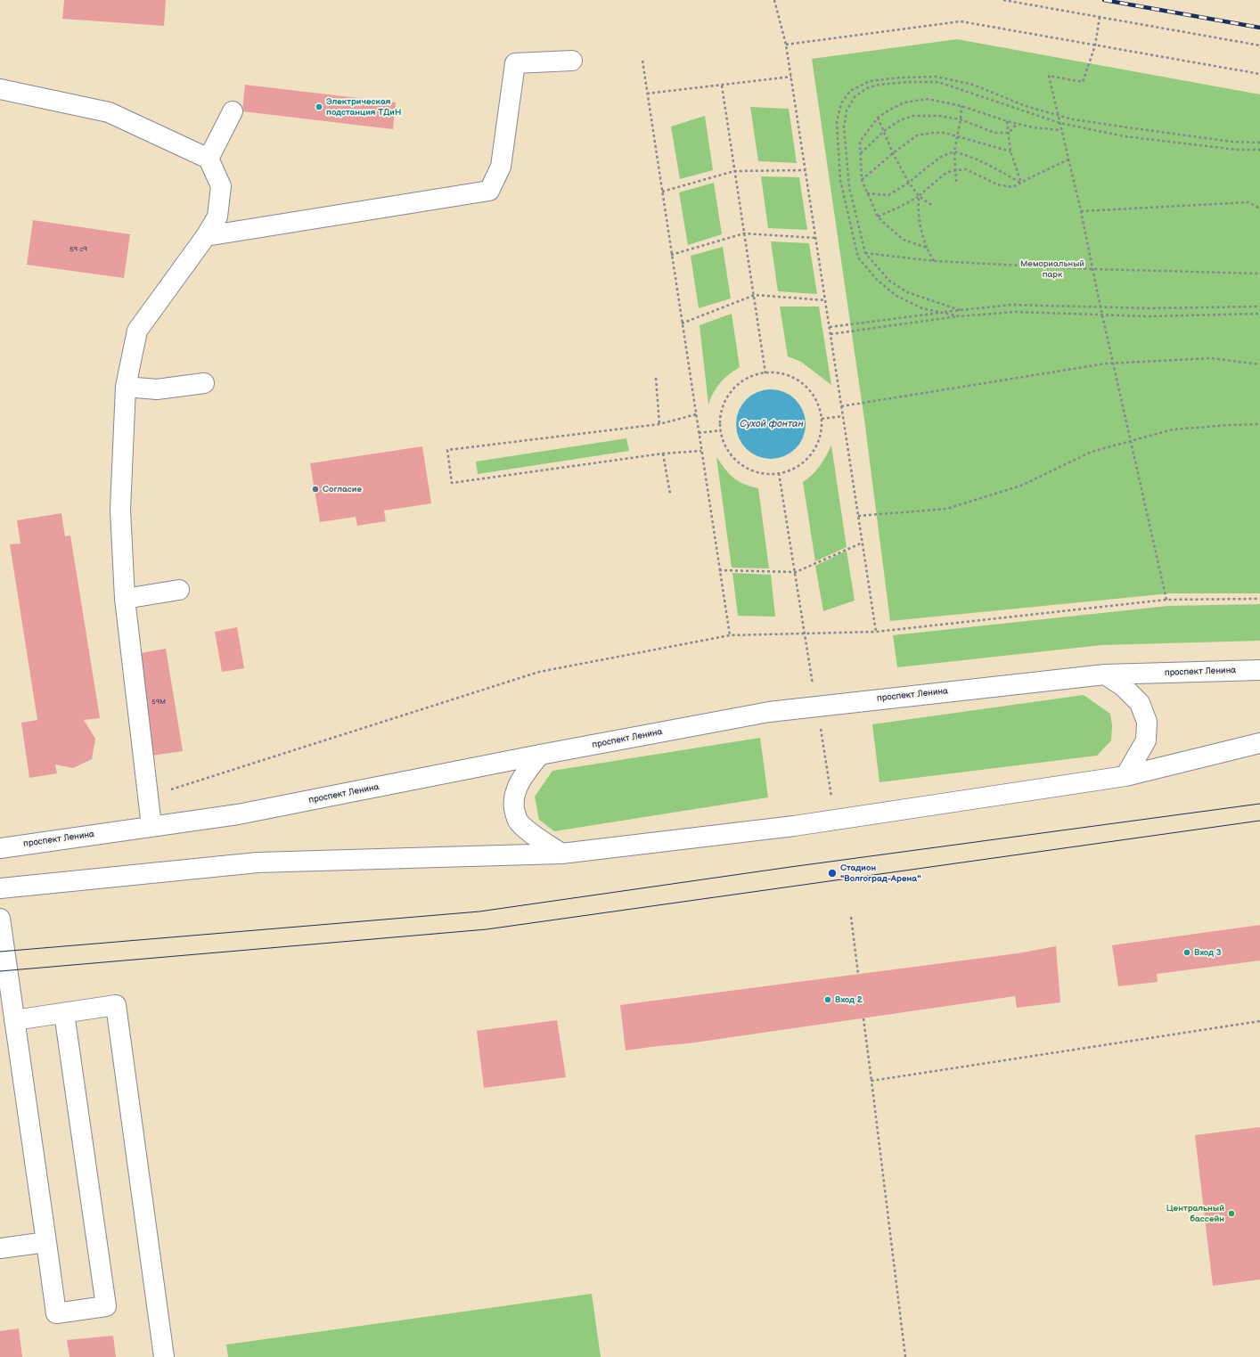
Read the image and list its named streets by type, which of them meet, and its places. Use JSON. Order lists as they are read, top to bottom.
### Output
{
  "streets": {
    "main road": ["проспект Ленина"]
  },
  "water": ["Сухой фонтан"],
  "parks": ["Мемориальный парк"],
  "places": [
    "Электрическая подстанция ТДиН",
    "Согласие",
    "Стадион \"Волгоград-Арена\"",
    "Вход 3",
    "Вход 2",
    "Центральный бассейн"
  ],
  "house_numbers": ["59 с9", "59М"]
}
